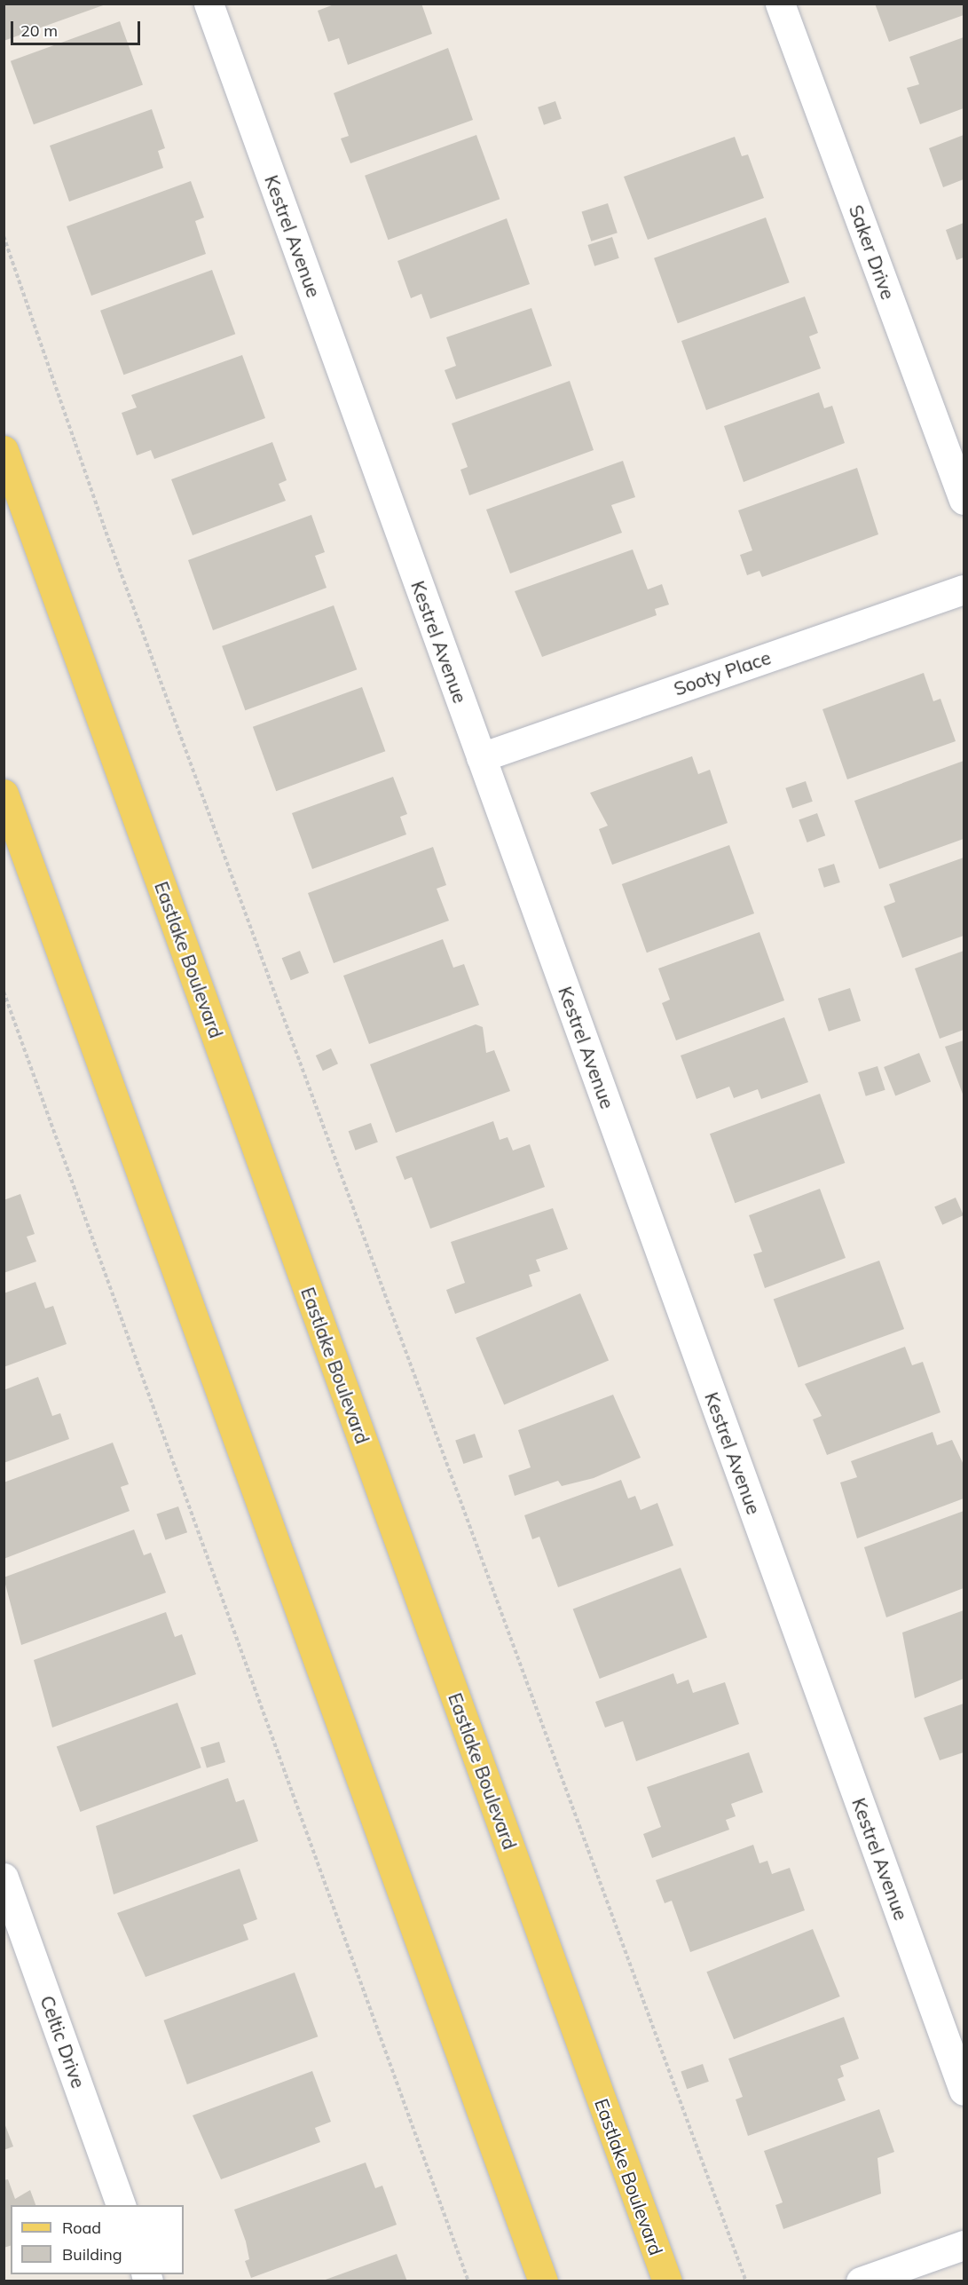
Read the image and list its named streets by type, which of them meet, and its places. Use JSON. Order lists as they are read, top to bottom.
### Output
{
  "streets": {
    "main road": ["Eastlake Boulevard"],
    "street": [
      "Kestrel Avenue",
      "Saker Drive",
      "Sooty Place",
      "Celtic Drive"
    ]
  },
  "crossings": [
    ["Kestrel Avenue", "Sooty Place"]
  ],
  "legend": ["Road", "Building"],
  "scale_bar": "20 m"
}
